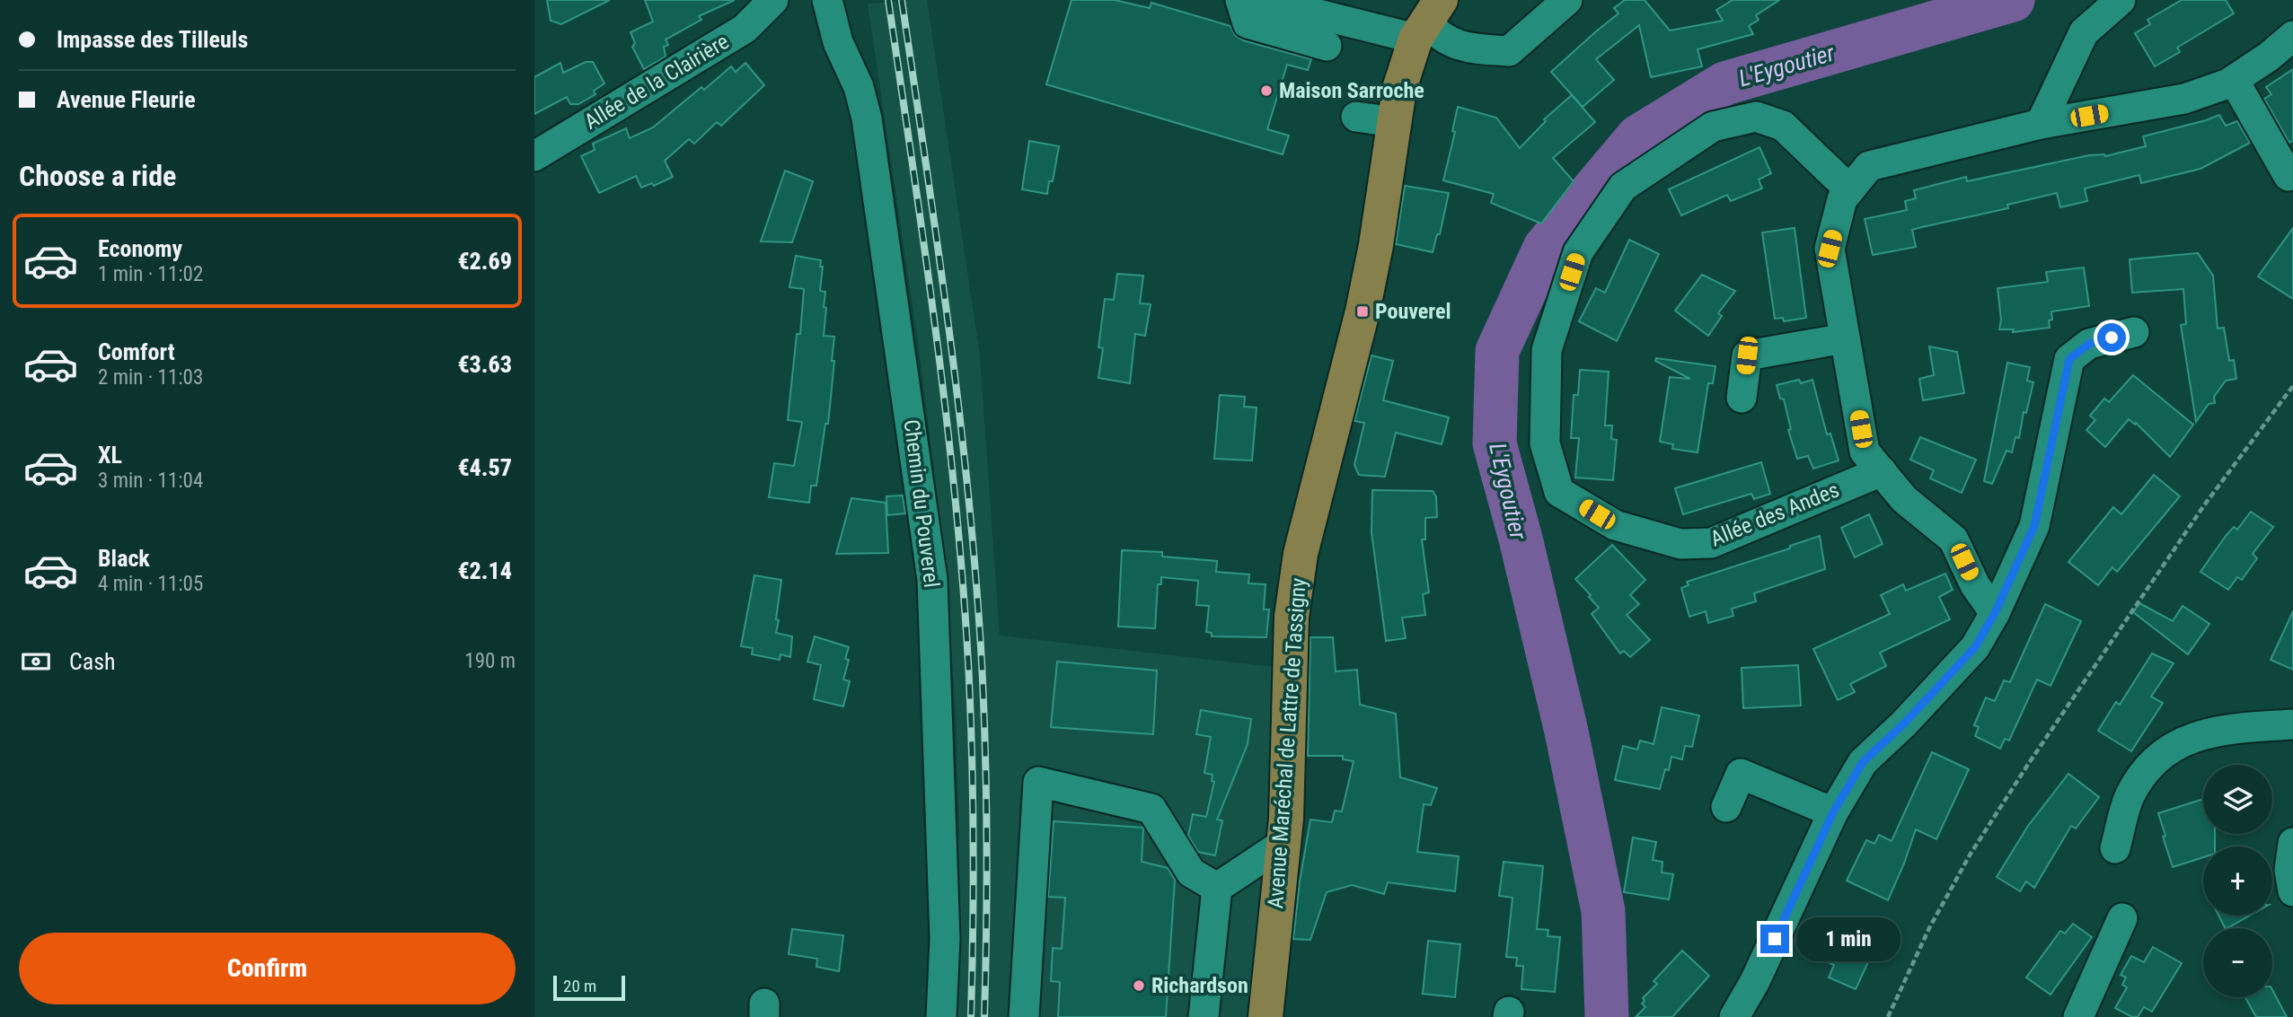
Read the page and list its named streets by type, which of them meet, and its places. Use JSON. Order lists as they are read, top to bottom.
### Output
{
  "streets": {
    "main road": ["Avenue Maréchal de Lattre de Tassigny"],
    "street": ["Allée de la Clairière", "Chemin du Pouverel", "Allée des Andes"]
  },
  "water": ["L'Eygoutier"],
  "places": {
    "other": ["Maison Sarroche", "Richardson"],
    "transit": ["Pouverel"]
  },
  "scale_bar": "20 m",
  "page": {
    "banner": ["Impasse des Tilleuls", "Avenue Fleurie"],
    "heading": "Choose a ride",
    "list": [
      {
        "name": "Economy",
        "note": "1 min · 11:02",
        "value": "€2.69"
      },
      {
        "name": "Comfort",
        "note": "2 min · 11:03",
        "value": "€3.63"
      },
      {
        "name": "XL",
        "note": "3 min · 11:04",
        "value": "€4.57"
      },
      {
        "name": "Black",
        "note": "4 min · 11:05",
        "value": "€2.14"
      }
    ],
    "pay": ["Cash", "190 m"],
    "map_buttons": ["+", "−"],
    "bubble": "1 min",
    "buttons": "Confirm",
    "scale": "20 m"
  }
}
